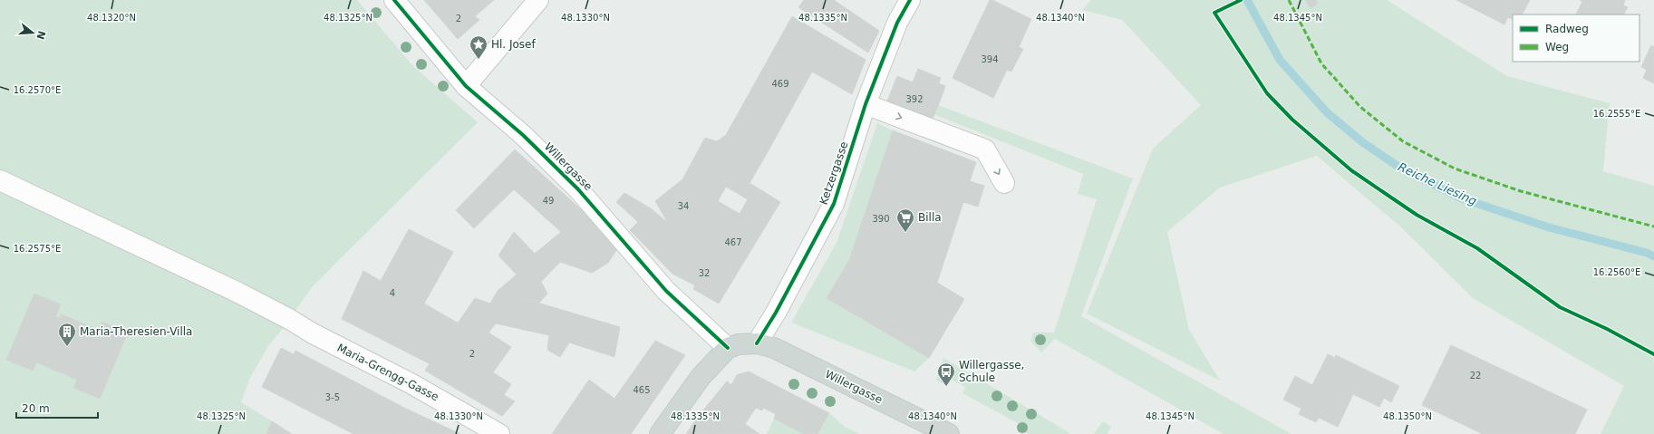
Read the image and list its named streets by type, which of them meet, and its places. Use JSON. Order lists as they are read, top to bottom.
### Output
{
  "streets": {
    "main road": ["Willergasse"],
    "street": ["Ketzergasse", "Maria-Grengg-Gasse"]
  },
  "crossings": [
    ["Willergasse", "Ketzergasse"]
  ],
  "water": ["Reiche Liesing"],
  "places": {
    "place": ["Hl. Josef"],
    "supermarket": ["Billa"],
    "building": ["Maria-Theresien-Villa"],
    "bus stop": ["Willergasse, Schule"]
  },
  "house_numbers": [
    "2",
    "394",
    "469",
    "392",
    "49",
    "34",
    "390",
    "467",
    "32",
    "4",
    "2",
    "22",
    "465",
    "3-5"
  ],
  "legend": ["Radweg", "Weg"],
  "scale_bar": "20 m",
  "north": "right",
  "coordinates": [
    "48.1320°N",
    "48.1325°N",
    "48.1330°N",
    "48.1335°N",
    "48.1340°N",
    "48.1345°N",
    "16.2570°E",
    "16.2555°E",
    "16.2575°E",
    "16.2560°E",
    "48.1350°N"
  ]
}
